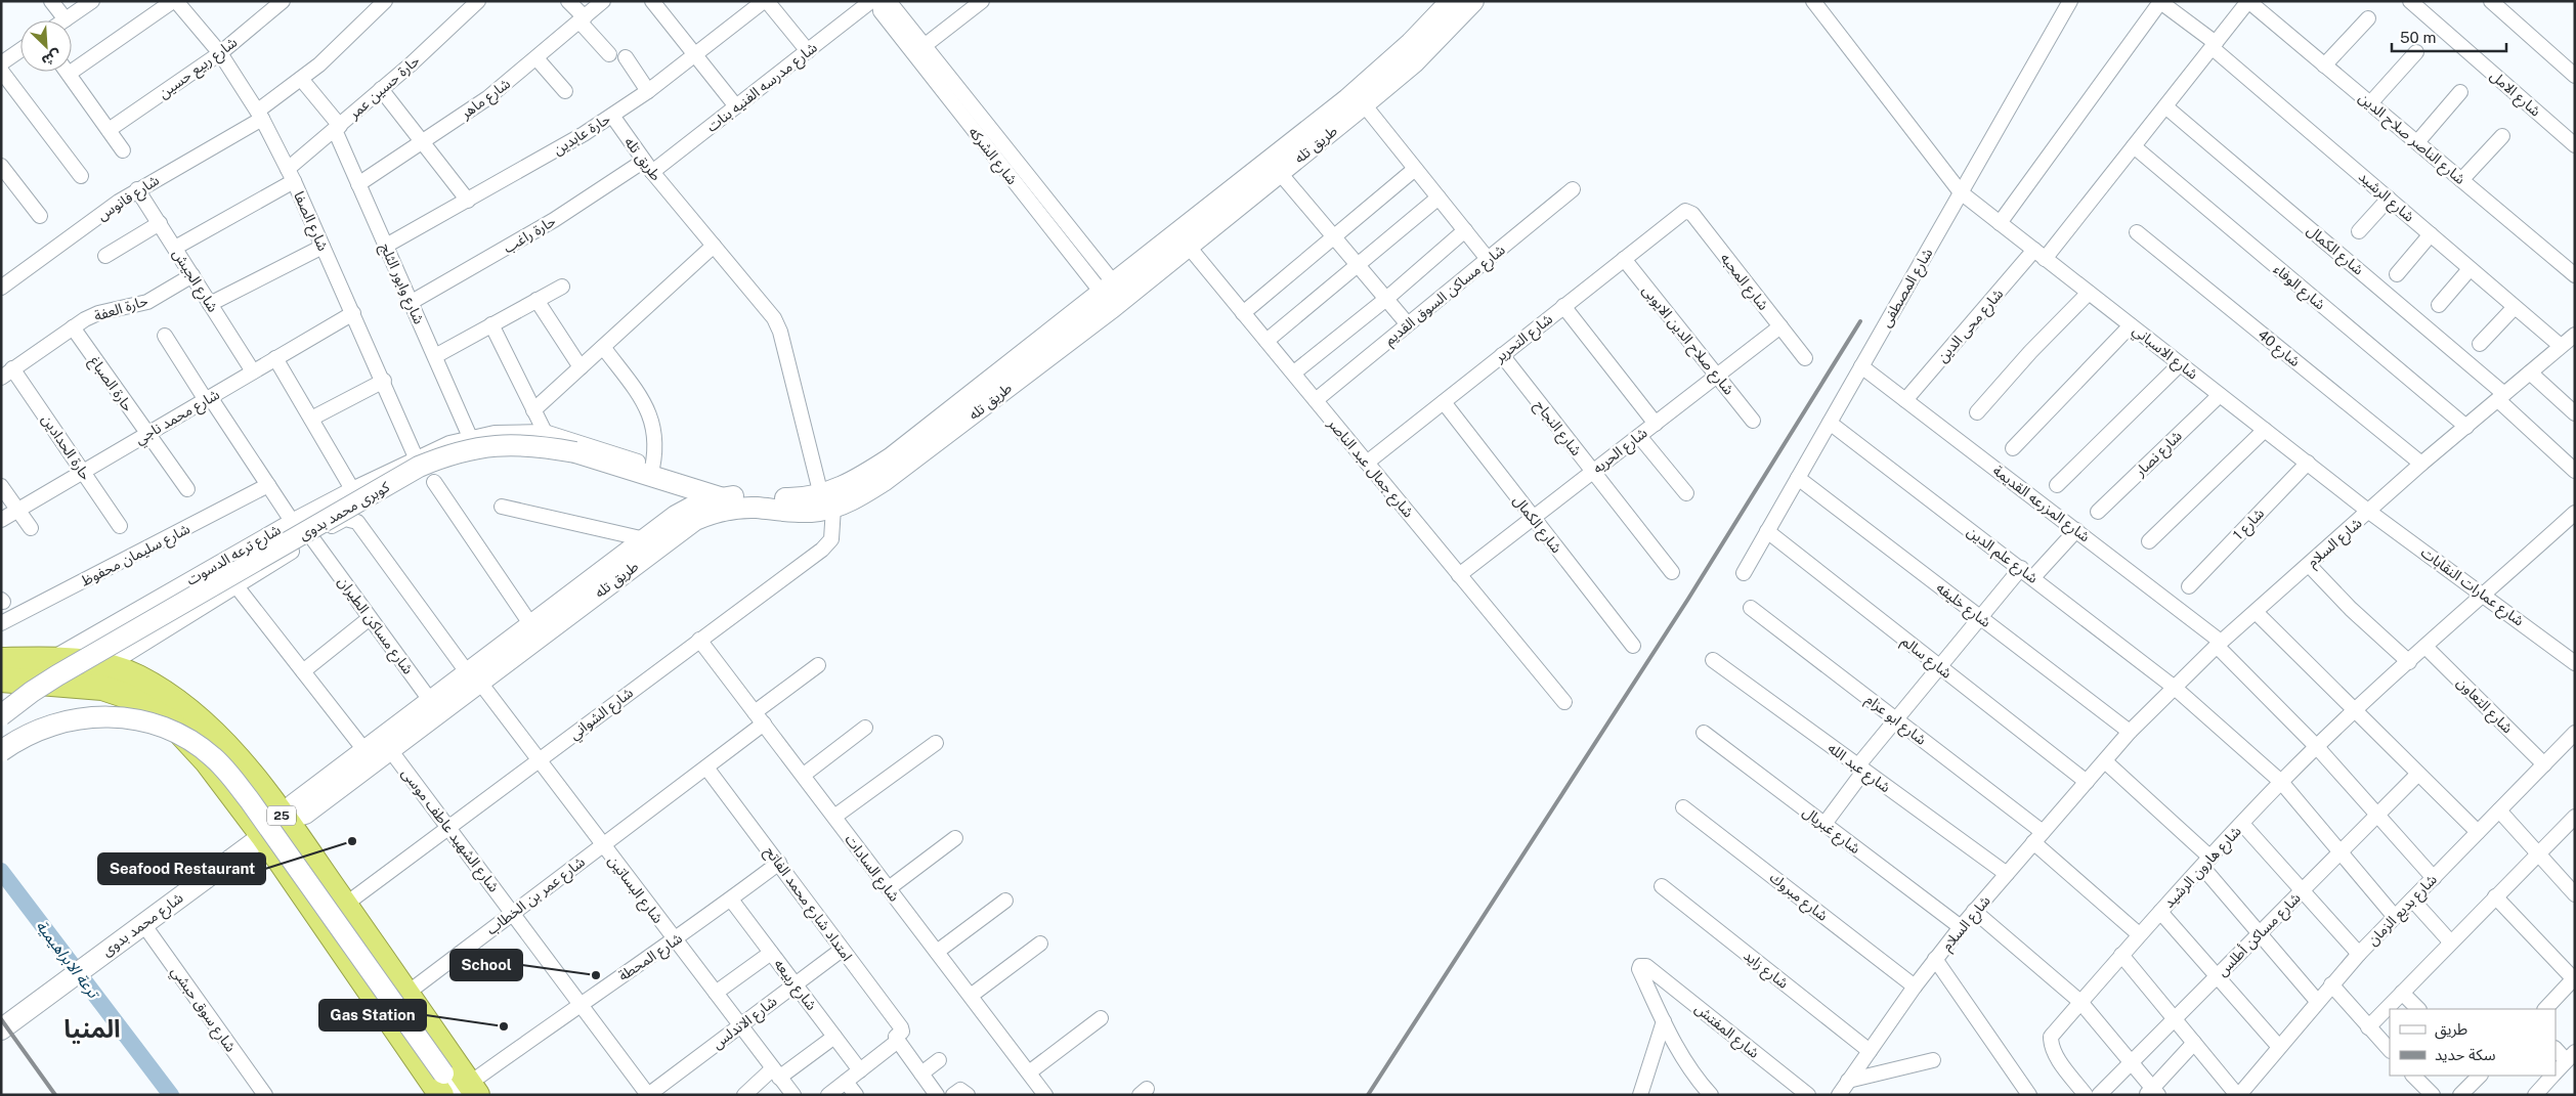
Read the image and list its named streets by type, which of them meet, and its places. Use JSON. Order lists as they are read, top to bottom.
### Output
{
  "streets": {
    "highway": ["25"],
    "main road": ["طريق تله", "كوبرى محمد بدوى", "شارع محمد بدوى"],
    "street": [
      "شارع ربيع حسين",
      "حارة حسين عمر",
      "شارع مدرسه الفنيه بنات",
      "شارع الامل",
      "شارع ماهر",
      "حارة عابدين",
      "شارع الناصر صلاح الدين",
      "شارع الشركه",
      "شارع الرشيد",
      "شارع فانوس",
      "شارع الصفا",
      "حارة راغب",
      "شارع الكمال",
      "شارع الجيش",
      "شارع المحبه",
      "شارع وابور الثلج",
      "شارع الوفاء",
      "شارع المصطفى",
      "شارع مساكن السوق القديم",
      "حارة العفة",
      "شارع محى الدين",
      "شارع التحرير",
      "شارع صلاح الدين الايوبى",
      "شارع 40",
      "شارع الاسباني",
      "حارة الصباغ",
      "شارع محمد ناجي",
      "شارع النجاح",
      "حارة الحدادين",
      "شارع الحريه",
      "شارع نصار",
      "شارع جمال عبد الناصر",
      "شارع المزرعه القديمة",
      "شارع 1",
      "شارع السلام",
      "شارع سليمان محفوظ",
      "شارع ترعه الدسوت",
      "شارع علم الدين",
      "شارع عمارات النقابات",
      "شارع خليفه",
      "شارع مساكن الطيران",
      "شارع سالم",
      "شارع التعاون",
      "شارع الشواني",
      "شارع ابو عزام",
      "شارع عبد الله",
      "شارع الشهيد عاطف موسى",
      "شارع غبريال",
      "شارع هارون الرشيد",
      "شارع السادات",
      "شارع البساتين",
      "شارع عمر بن الخطاب",
      "شارع مبروك",
      "امتداد شارع محمد الفاتح",
      "شارع بديع الزمان",
      "شارع مساكن أطلس",
      "شارع المحطة",
      "شارع زايد",
      "شارع ربيعه",
      "شارع سوق حبشي",
      "شارع الاندلس",
      "شارع المفتش"
    ]
  },
  "crossings": [
    ["شارع ربيع حسين", "شارع الصفا"],
    ["حارة حسين عمر", "شارع الصفا"],
    ["حارة حسين عمر", "شارع الجيش"],
    ["حارة حسين عمر", "شارع وابور الثلج"],
    ["شارع مدرسه الفنيه بنات", "طريق تله"],
    ["شارع مدرسه الفنيه بنات", "حارة راغب"],
    ["شارع ماهر", "شارع وابور الثلج"],
    ["حارة عابدين", "طريق تله"],
    ["حارة عابدين", "شارع وابور الثلج"],
    ["شارع الناصر صلاح الدين", "شارع محى الدين"],
    ["طريق تله", "شارع الشركه"],
    ["طريق تله", "حارة راغب"],
    ["طريق تله", "شارع جمال عبد الناصر"],
    ["طريق تله", "كوبرى محمد بدوى"],
    ["طريق تله", "شارع مساكن الطيران"],
    ["طريق تله", "شارع الشواني"],
    ["طريق تله", "25"],
    ["طريق تله", "شارع الشهيد عاطف موسى"],
    ["طريق تله", "شارع البساتين"],
    ["طريق تله", "شارع محمد بدوى"],
    ["شارع الرشيد", "شارع محى الدين"],
    ["شارع الرشيد", "شارع السلام"],
    ["شارع فانوس", "شارع الصفا"],
    ["شارع فانوس", "شارع الجيش"],
    ["شارع فانوس", "شارع وابور الثلج"],
    ["شارع الصفا", "شارع محمد ناجي"],
    ["شارع الصفا", "شارع ترعه الدسوت"],
    ["حارة راغب", "شارع وابور الثلج"],
    ["شارع الكمال", "شارع محى الدين"],
    ["شارع الكمال", "شارع التحرير"],
    ["شارع الكمال", "شارع الحريه"],
    ["شارع الكمال", "شارع السلام"],
    ["شارع الجيش", "حارة العفة"],
    ["شارع الجيش", "شارع محمد ناجي"],
    ["شارع المحبه", "شارع التحرير"],
    ["شارع المحبه", "شارع الحريه"],
    ["شارع وابور الثلج", "شارع ترعه الدسوت"],
    ["شارع الوفاء", "شارع محى الدين"],
    ["شارع الوفاء", "شارع السلام"],
    ["شارع المصطفى", "شارع الاسباني"],
    ["شارع المصطفى", "شارع المزرعه القديمة"],
    ["شارع المصطفى", "شارع علم الدين"],
    ["شارع المصطفى", "شارع خليفه"],
    ["شارع المصطفى", "شارع سالم"],
    ["شارع مساكن السوق القديم", "شارع جمال عبد الناصر"],
    ["حارة العفة", "حارة الصباغ"],
    ["حارة العفة", "حارة الحدادين"],
    ["شارع محى الدين", "شارع الاسباني"],
    ["شارع محى الدين", "شارع المزرعه القديمة"],
    ["شارع التحرير", "شارع صلاح الدين الايوبى"],
    ["شارع التحرير", "شارع النجاح"],
    ["شارع التحرير", "شارع جمال عبد الناصر"],
    ["شارع صلاح الدين الايوبى", "شارع الحريه"],
    ["شارع 40", "شارع السلام"],
    ["شارع الاسباني", "شارع نصار"],
    ["شارع الاسباني", "شارع 1"],
    ["شارع الاسباني", "شارع السلام"],
    ["شارع الاسباني", "شارع عمارات النقابات"],
    ["حارة الصباغ", "شارع محمد ناجي"],
    ["شارع محمد ناجي", "حارة الحدادين"],
    ["شارع النجاح", "شارع الحريه"],
    ["شارع الحريه", "شارع جمال عبد الناصر"],
    ["شارع المزرعه القديمة", "شارع السلام"],
    ["شارع المزرعه القديمة", "شارع هارون الرشيد"],
    ["شارع المزرعه القديمة", "شارع بديع الزمان"],
    ["شارع المزرعه القديمة", "شارع مساكن أطلس"],
    ["كوبرى محمد بدوى", "شارع ترعه الدسوت"],
    ["شارع السلام", "شارع علم الدين"],
    ["شارع السلام", "شارع عمارات النقابات"],
    ["شارع السلام", "شارع خليفه"],
    ["شارع السلام", "شارع سالم"],
    ["شارع السلام", "شارع ابو عزام"],
    ["شارع السلام", "شارع عبد الله"],
    ["شارع السلام", "شارع غبريال"],
    ["شارع السلام", "شارع مبروك"],
    ["شارع السلام", "شارع زايد"],
    ["شارع ترعه الدسوت", "25"],
    ["شارع علم الدين", "شارع هارون الرشيد"],
    ["شارع علم الدين", "شارع بديع الزمان"],
    ["شارع علم الدين", "شارع مساكن أطلس"],
    ["شارع مساكن الطيران", "شارع البساتين"],
    ["شارع التعاون", "شارع بديع الزمان"],
    ["شارع الشواني", "25"],
    ["شارع الشواني", "شارع الشهيد عاطف موسى"],
    ["شارع الشواني", "شارع السادات"],
    ["شارع الشواني", "شارع البساتين"],
    ["شارع ابو عزام", "شارع هارون الرشيد"],
    ["25", "شارع البساتين"],
    ["25", "شارع عمر بن الخطاب"],
    ["25", "شارع محمد بدوى"],
    ["25", "شارع المحطة"],
    ["شارع الشهيد عاطف موسى", "شارع عمر بن الخطاب"],
    ["شارع الشهيد عاطف موسى", "شارع المحطة"],
    ["شارع الشهيد عاطف موسى", "شارع الاندلس"],
    ["شارع السادات", "شارع عمر بن الخطاب"],
    ["شارع البساتين", "شارع عمر بن الخطاب"],
    ["شارع البساتين", "شارع المحطة"],
    ["شارع البساتين", "شارع الاندلس"],
    ["شارع عمر بن الخطاب", "امتداد شارع محمد الفاتح"],
    ["امتداد شارع محمد الفاتح", "شارع المحطة"],
    ["امتداد شارع محمد الفاتح", "شارع الاندلس"],
    ["شارع محمد بدوى", "شارع سوق حبشي"],
    ["شارع المحطة", "شارع ربيعه"],
    ["شارع ربيعه", "شارع الاندلس"]
  ],
  "districts": ["المنيا"],
  "water": ["ترعة الابراهيمية"],
  "places": ["Seafood Restaurant", "School", "Gas Station"],
  "legend": ["طريق", "سكة حديد"],
  "scale_bar": "50 m",
  "north": "bottom right"
}
